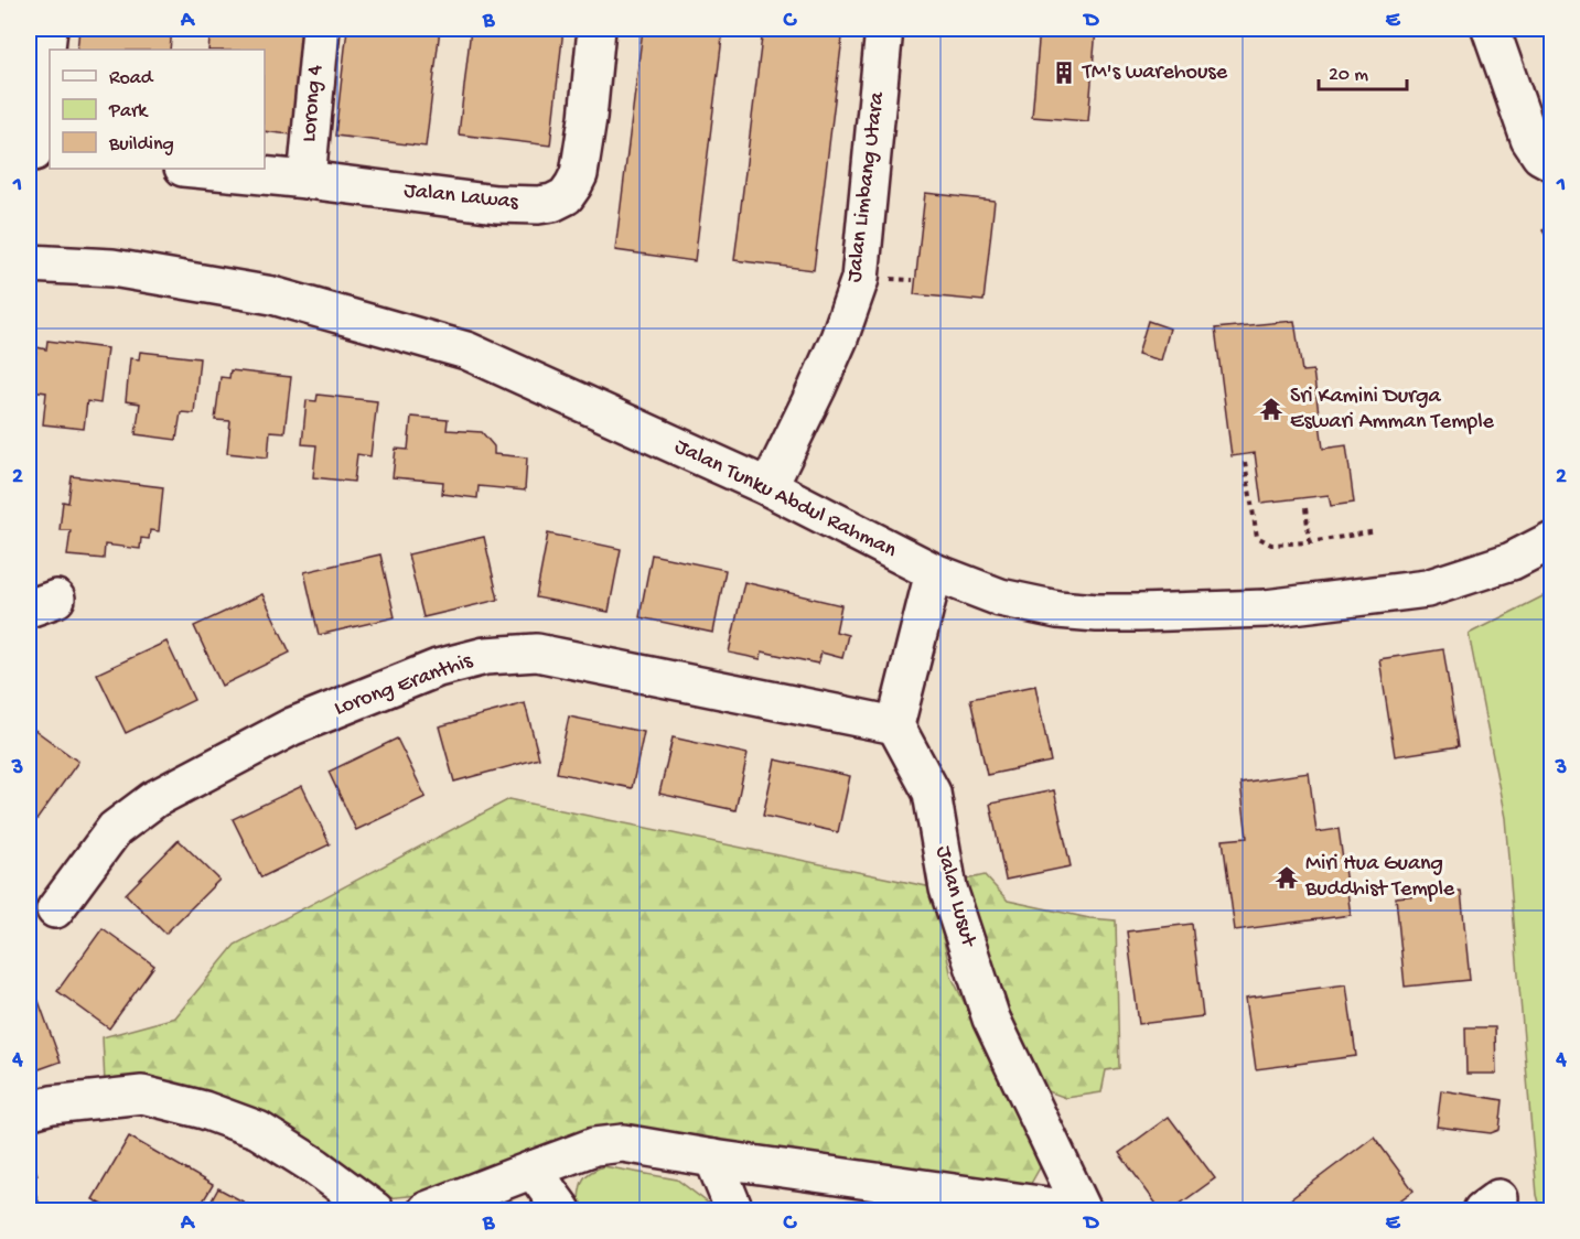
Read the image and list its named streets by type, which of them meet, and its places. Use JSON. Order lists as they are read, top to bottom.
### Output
{
  "streets": {
    "street": [
      "Lorong 4",
      "Jalan Limbang Utara",
      "Jalan Lawas",
      "Jalan Tunku Abdul Rahman",
      "Lorong Eranthis",
      "Jalan Lusut"
    ]
  },
  "crossings": [
    ["Lorong 4", "Jalan Lawas"],
    ["Jalan Limbang Utara", "Jalan Tunku Abdul Rahman"],
    ["Lorong Eranthis", "Jalan Lusut"]
  ],
  "places": {
    "building": ["TM's warehouse"],
    "temple": ["Sri Kamini Durga Eswari Amman Temple", "Miri Hua Guang Buddhist Temple"]
  },
  "legend": ["Road", "Park", "Building"],
  "scale_bar": "20 m",
  "grid": {
    "columns": [
      "A",
      "B",
      "C",
      "D",
      "E"
    ],
    "rows": [
      "1",
      "2",
      "3",
      "4"
    ]
  }
}
